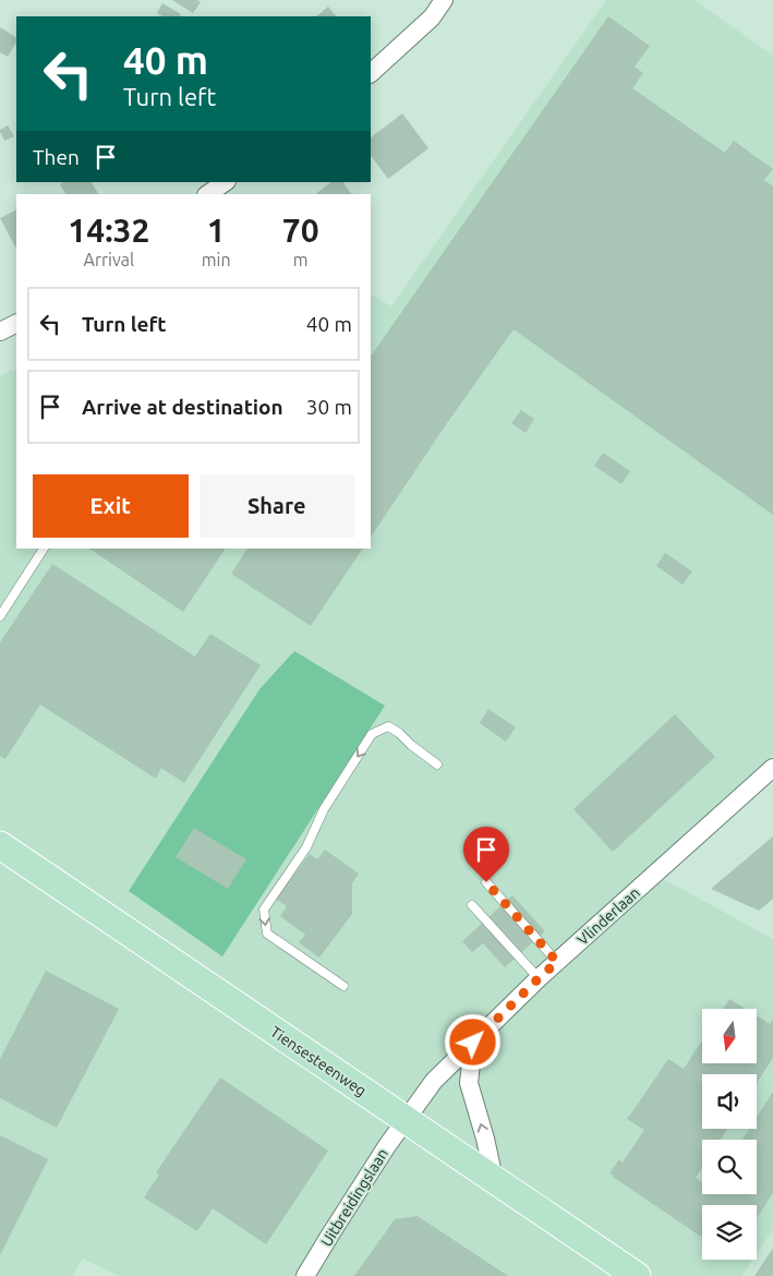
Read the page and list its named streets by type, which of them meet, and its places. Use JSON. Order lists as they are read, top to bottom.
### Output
{
  "streets": {
    "main road": ["Tiensesteenweg"],
    "street": ["Vlinderlaan", "Uitbreidingslaan"]
  },
  "crossings": [
    ["Vlinderlaan", "Tiensesteenweg"],
    ["Vlinderlaan", "Uitbreidingslaan"],
    ["Tiensesteenweg", "Uitbreidingslaan"]
  ],
  "north": "bottom",
  "page": {
    "turn": ["40 m", "Turn left"],
    "then": "Then",
    "eta": [
      "14:32",
      "Arrival",
      "1",
      "min",
      "70",
      "m"
    ],
    "list": [
      {
        "name": "Turn left",
        "value": "40 m"
      },
      {
        "name": "Arrive at destination",
        "value": "30 m"
      }
    ],
    "buttons": ["Exit", "Share"]
  }
}
